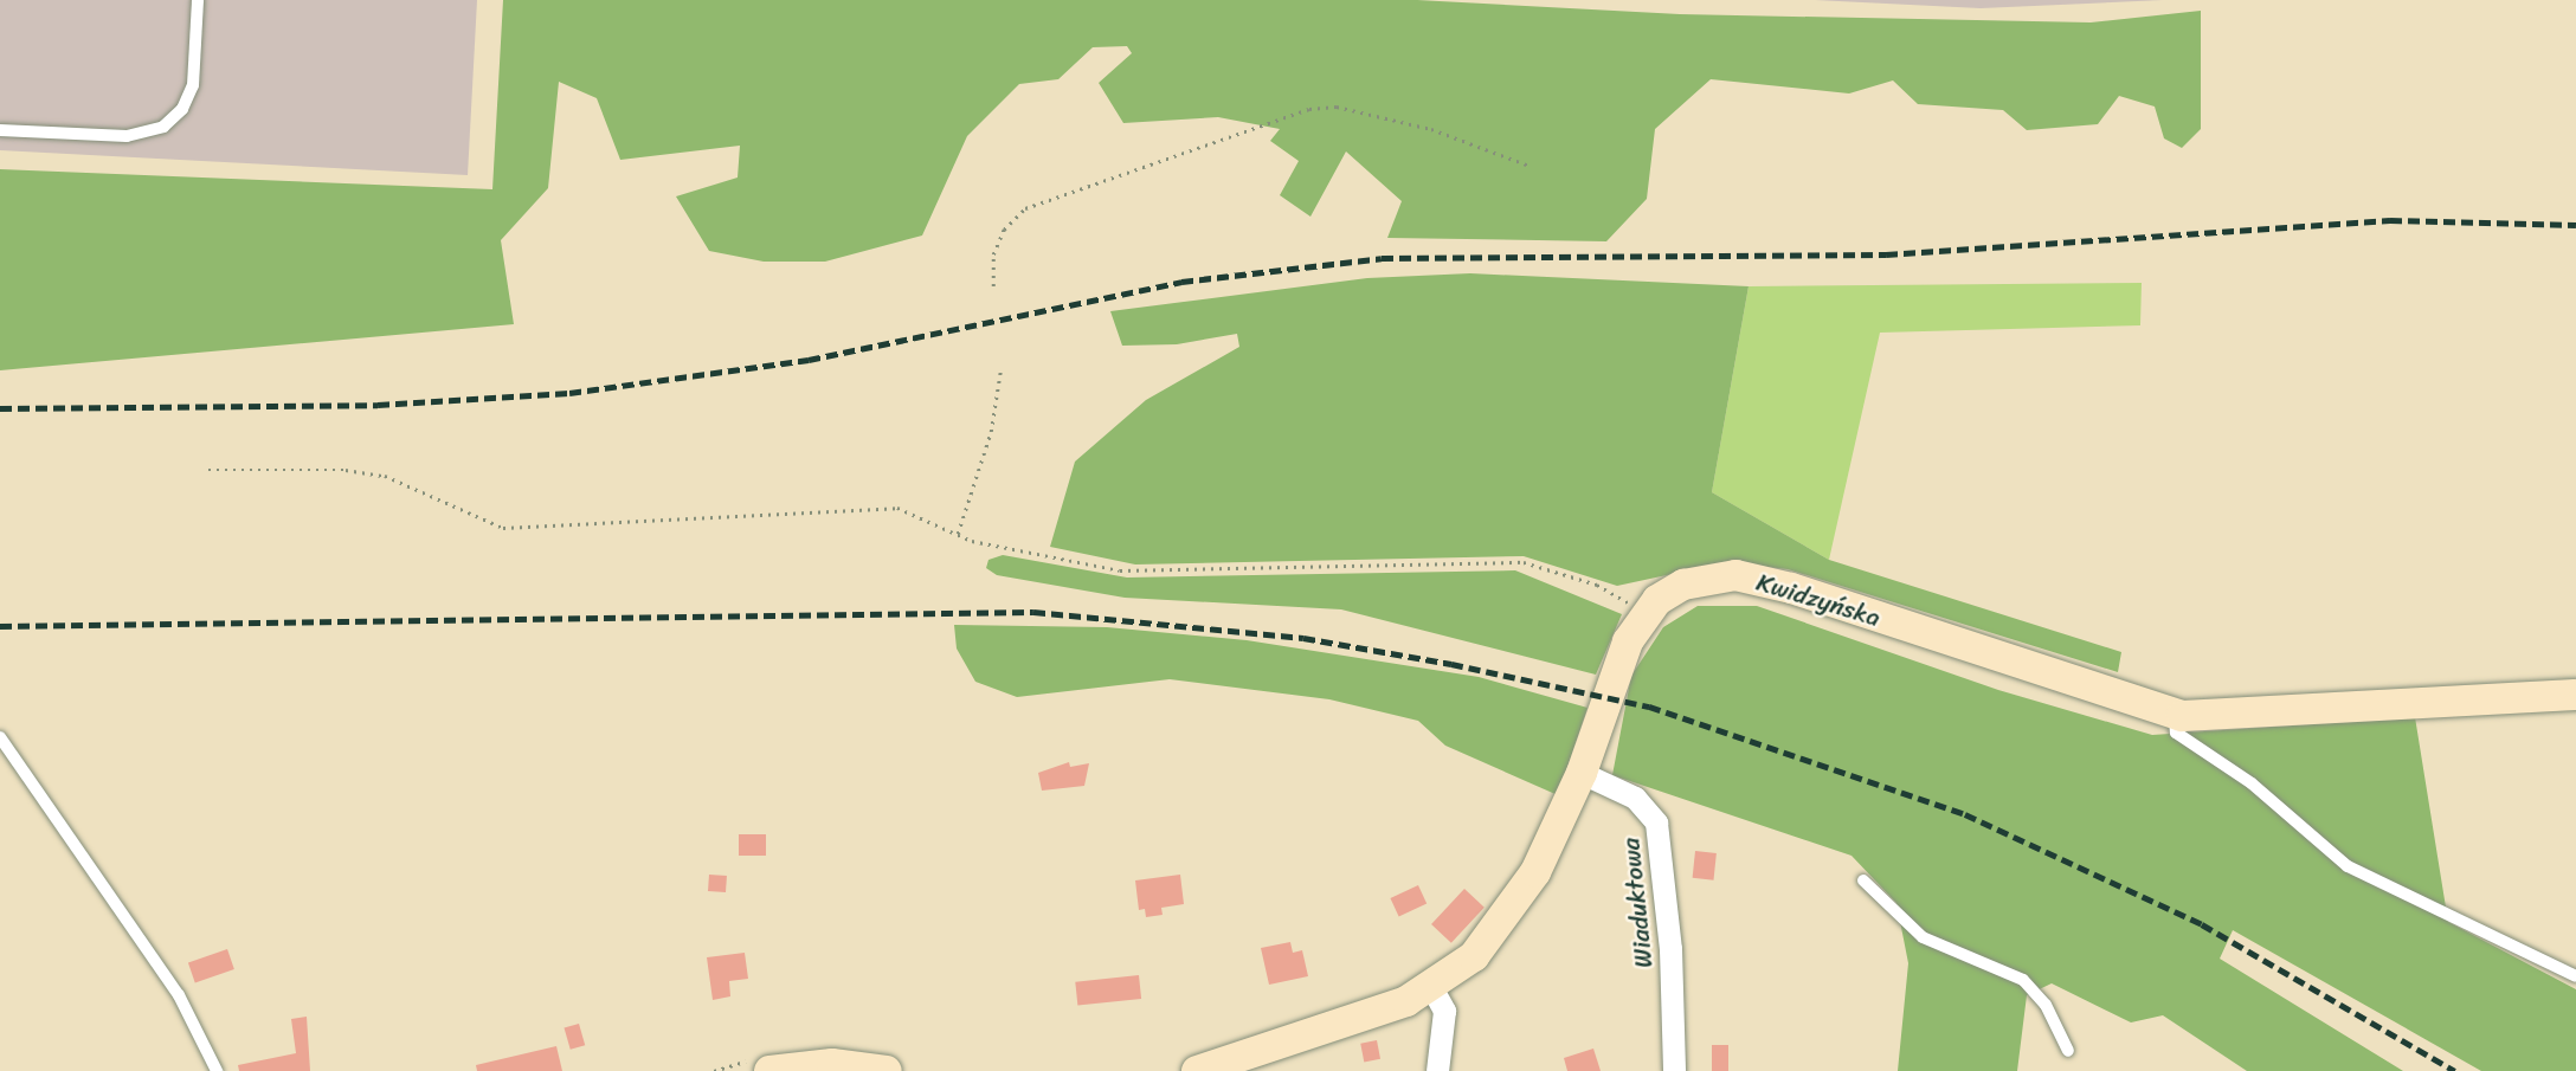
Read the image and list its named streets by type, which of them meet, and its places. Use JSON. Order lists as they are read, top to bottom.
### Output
{
  "streets": {
    "street": ["Kwidzyńska", "Wiaduktowa"]
  },
  "crossings": [
    ["Kwidzyńska", "Wiaduktowa"]
  ]
}
